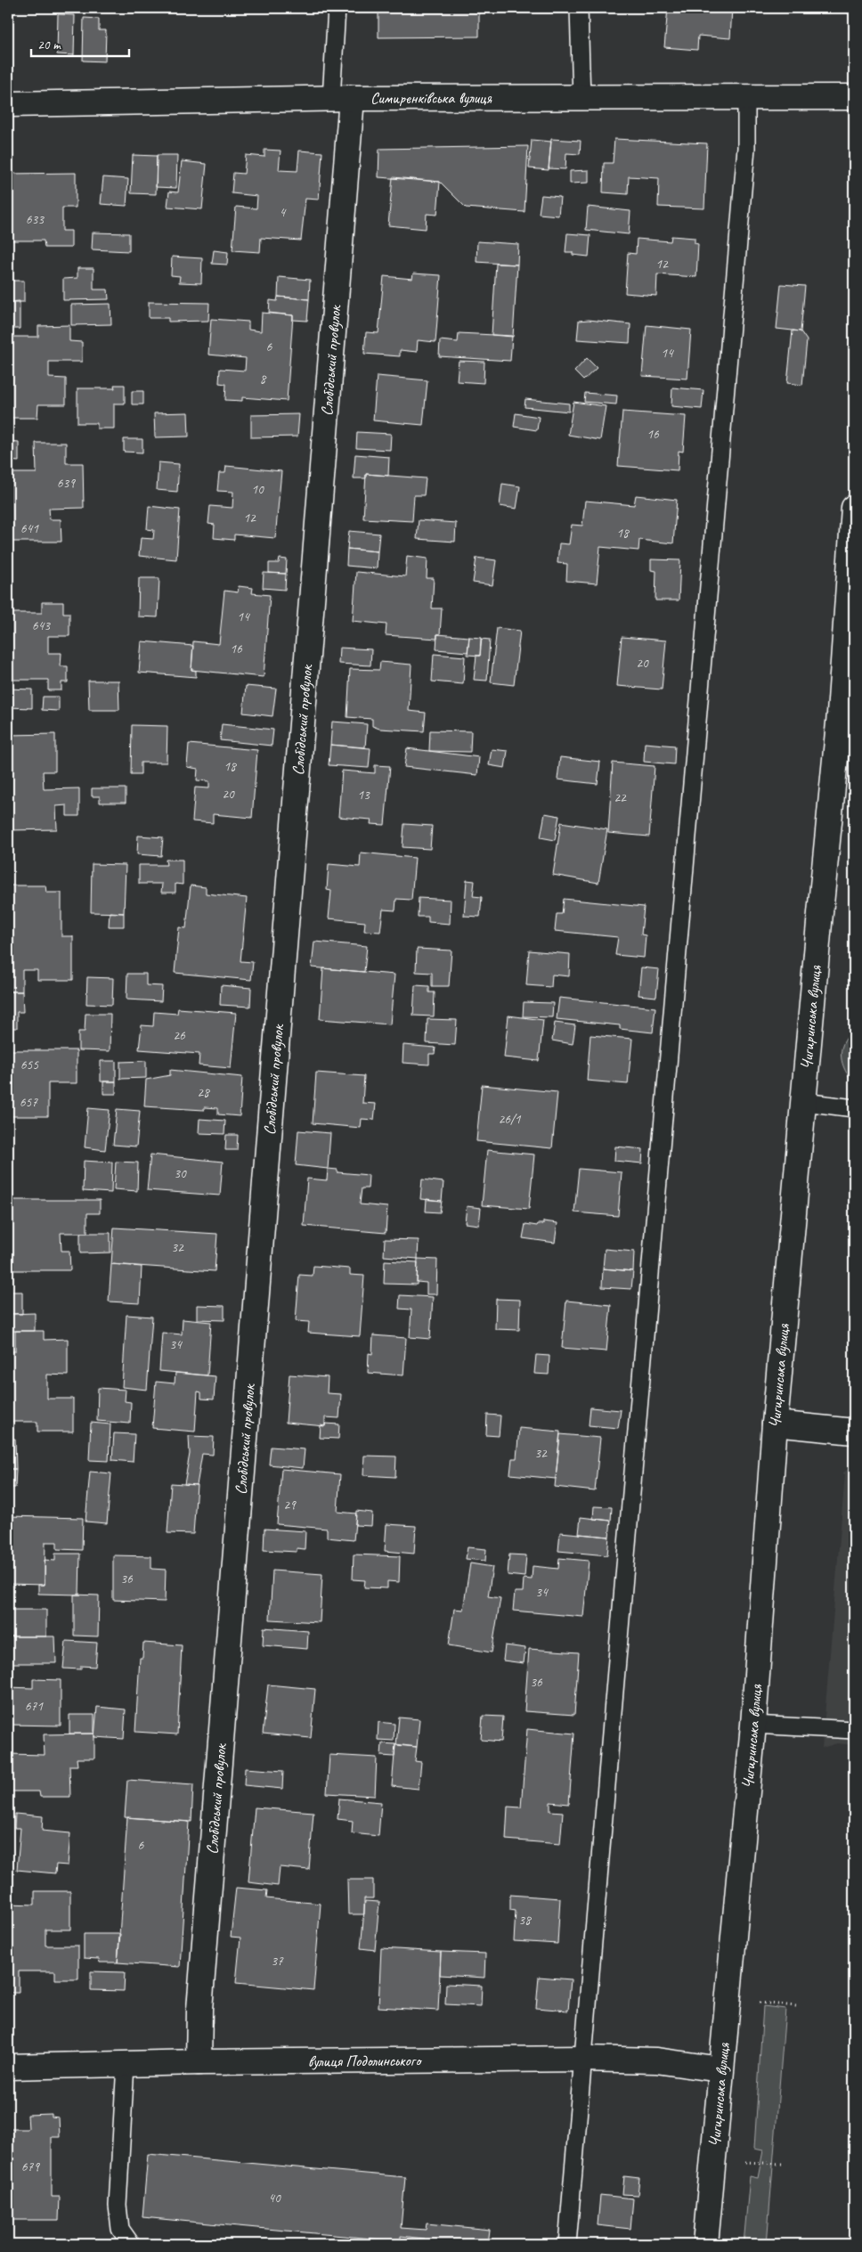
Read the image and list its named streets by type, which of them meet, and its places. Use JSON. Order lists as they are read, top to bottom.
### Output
{
  "streets": {
    "street": [
      "Симиренківська вулиця",
      "Слобідський провулок",
      "Чигиринська вулиця",
      "вулиця Подолинського"
    ]
  },
  "crossings": [
    ["Симиренківська вулиця", "Слобідський провулок"],
    ["Слобідський провулок", "вулиця Подолинського"],
    ["Чигиринська вулиця", "вулиця Подолинського"]
  ],
  "house_numbers": [
    "4",
    "633",
    "12",
    "6",
    "14",
    "8",
    "16",
    "639",
    "10",
    "12",
    "641",
    "18",
    "14",
    "643",
    "16",
    "20",
    "18",
    "20",
    "13",
    "22",
    "26",
    "655",
    "28",
    "657",
    "26/1",
    "30",
    "32",
    "34",
    "32",
    "29",
    "36",
    "34",
    "36",
    "671",
    "6",
    "38",
    "37",
    "679",
    "40"
  ],
  "scale_bar": "20 m"
}
